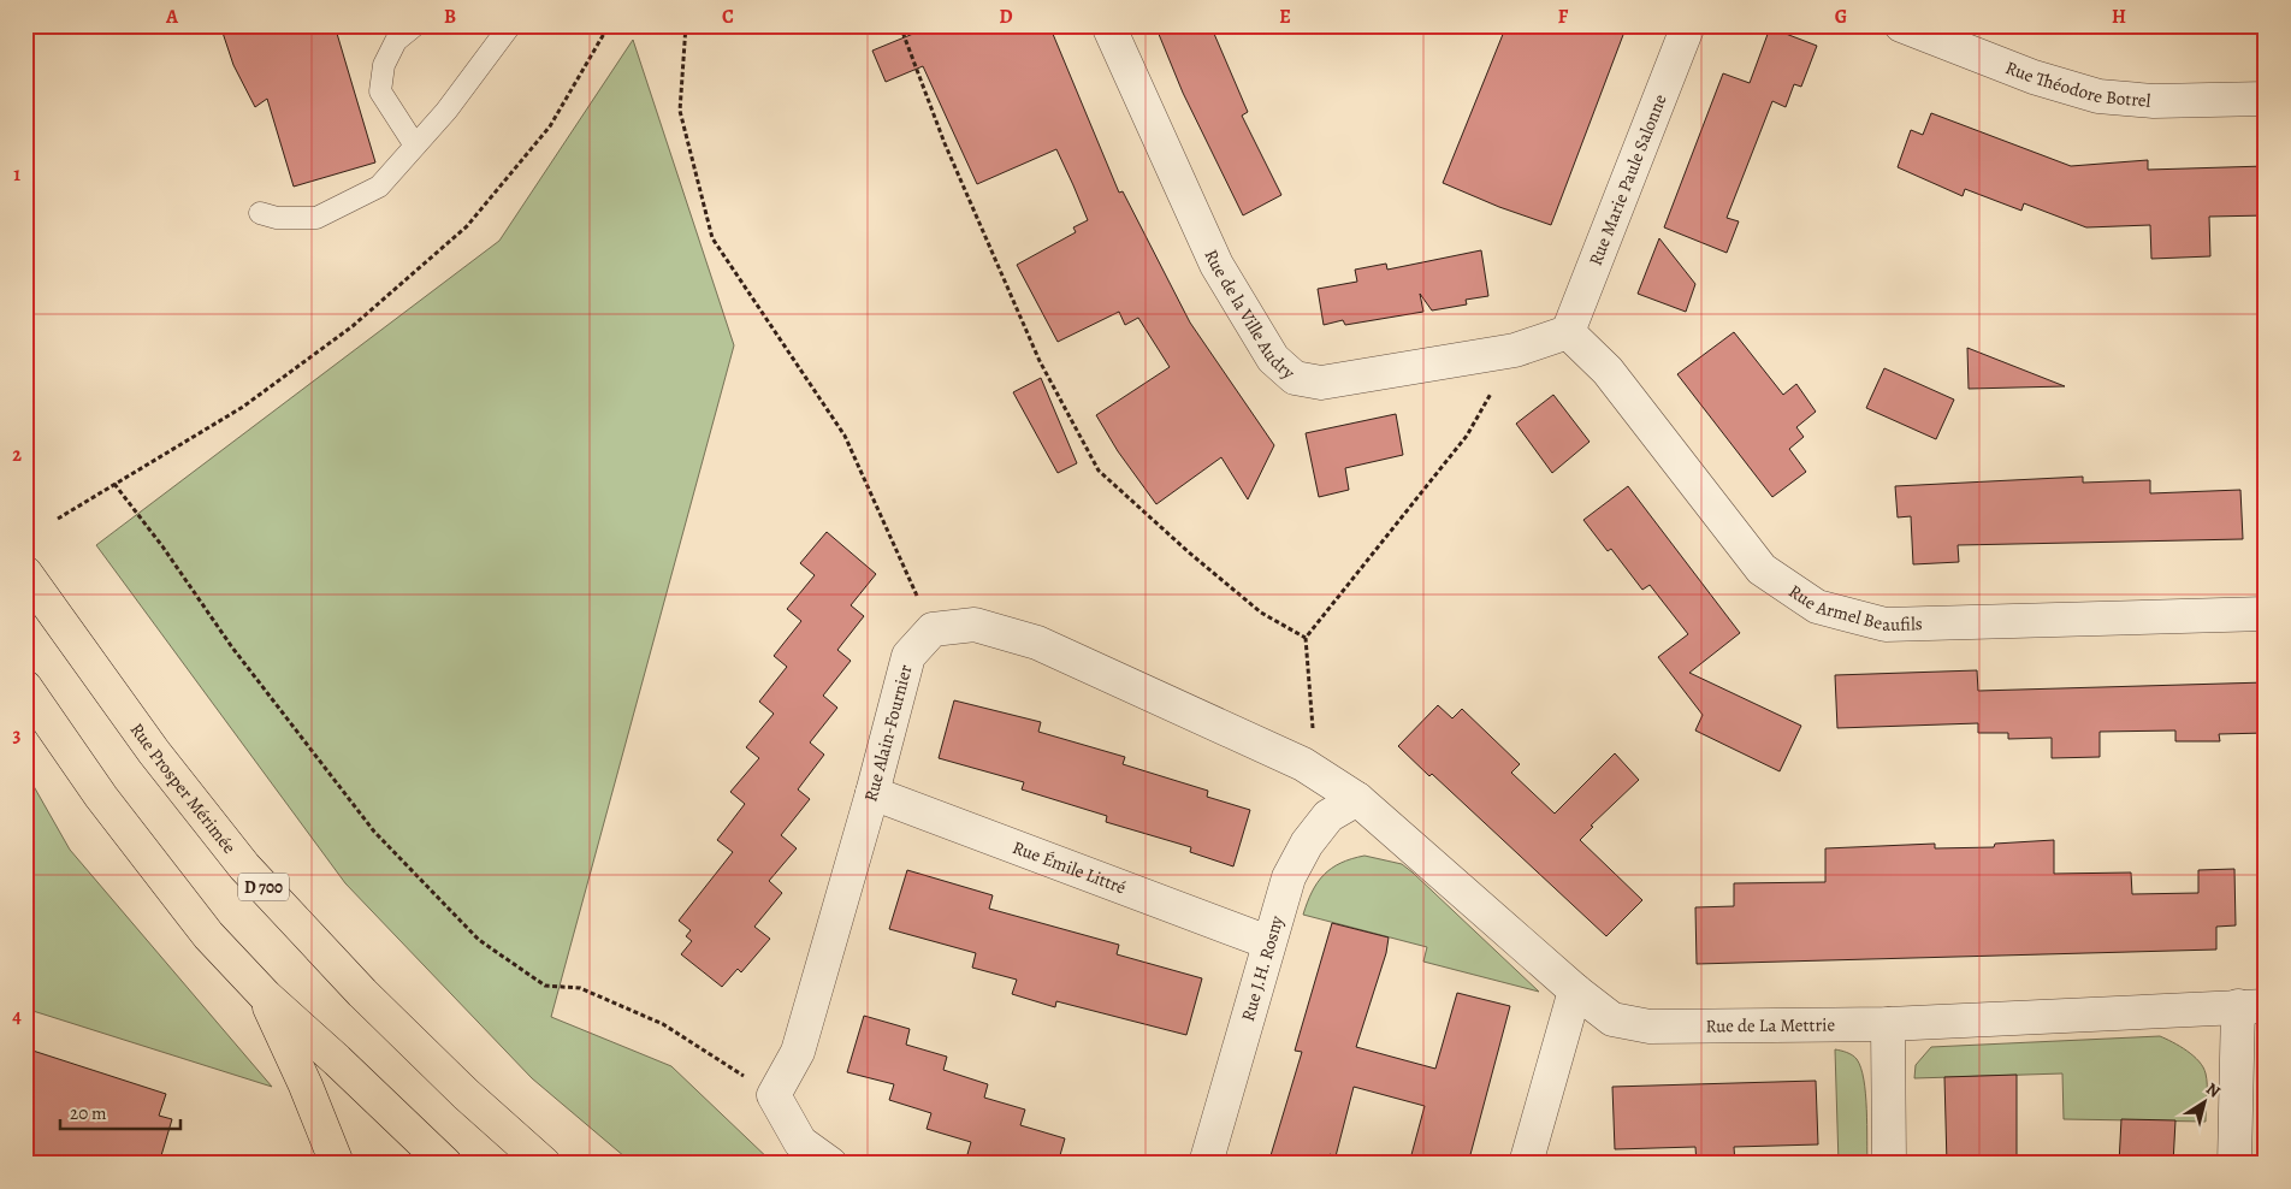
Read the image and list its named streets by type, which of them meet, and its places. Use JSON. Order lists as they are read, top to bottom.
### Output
{
  "streets": {
    "main road": ["Rue Prosper Mérimée", "D 700"],
    "street": [
      "Rue Théodore Botrel",
      "Rue Marie Paule Salonne",
      "Rue de la Ville Audry",
      "Rue Armel Beaufils",
      "Rue Alain-Fournier",
      "Rue Émile Littré",
      "Rue J.H. Rosny",
      "Rue de La Mettrie"
    ]
  },
  "crossings": [
    ["Rue Marie Paule Salonne", "Rue de la Ville Audry"],
    ["Rue Marie Paule Salonne", "Rue Armel Beaufils"],
    ["Rue de la Ville Audry", "Rue Armel Beaufils"],
    ["Rue Alain-Fournier", "Rue Émile Littré"],
    ["Rue Émile Littré", "Rue J.H. Rosny"],
    ["Rue J.H. Rosny", "Rue de La Mettrie"]
  ],
  "scale_bar": "20 m",
  "north": "top right",
  "grid": {
    "columns": [
      "A",
      "B",
      "C",
      "D",
      "E",
      "F",
      "G",
      "H"
    ],
    "rows": [
      "1",
      "2",
      "3",
      "4"
    ]
  }
}
